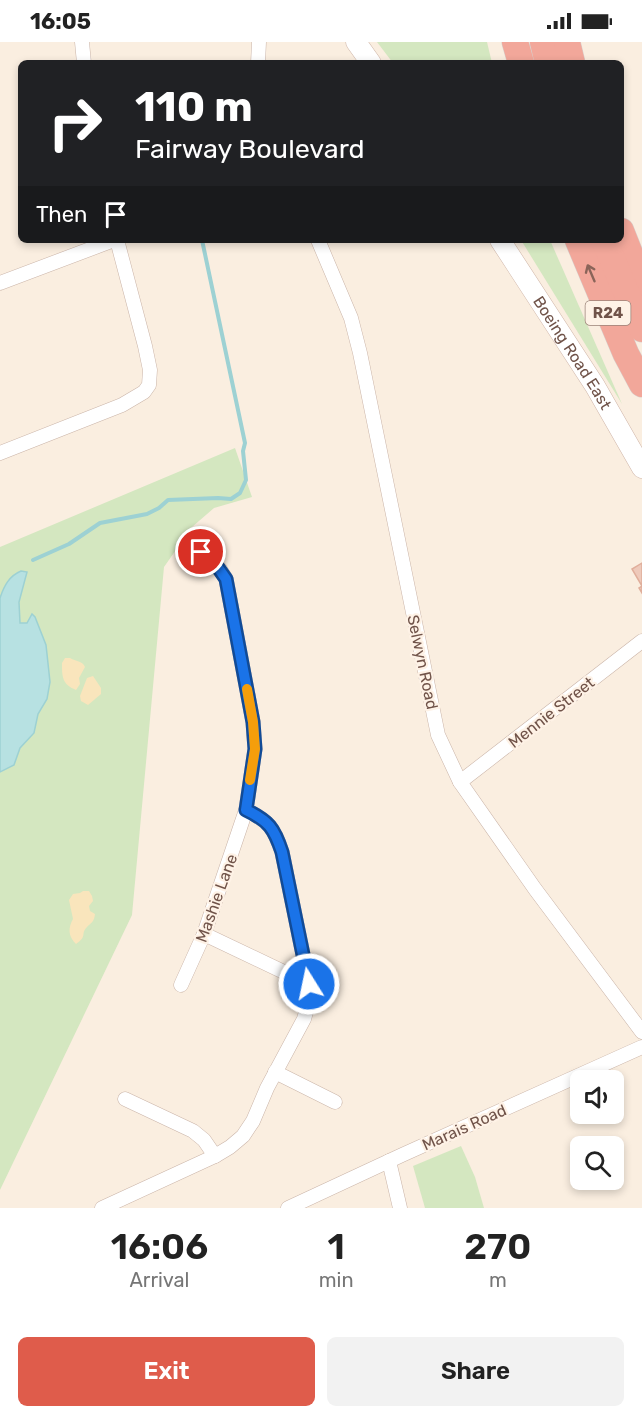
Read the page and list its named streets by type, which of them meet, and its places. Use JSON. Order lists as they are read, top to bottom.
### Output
{
  "streets": {
    "highway": ["R24"],
    "main road": ["Boeing Road East"],
    "street": [
      "Selwyn Road",
      "Mennie Street",
      "Mashie Lane",
      "Marais Road"
    ]
  },
  "crossings": [
    ["Selwyn Road", "Mennie Street"]
  ],
  "page": {
    "status": "16:05",
    "turn": ["110 m", "Fairway Boulevard"],
    "then": "Then",
    "eta": [
      "16:06",
      "Arrival",
      "1",
      "min",
      "270",
      "m"
    ],
    "buttons": ["Exit", "Share"]
  }
}
